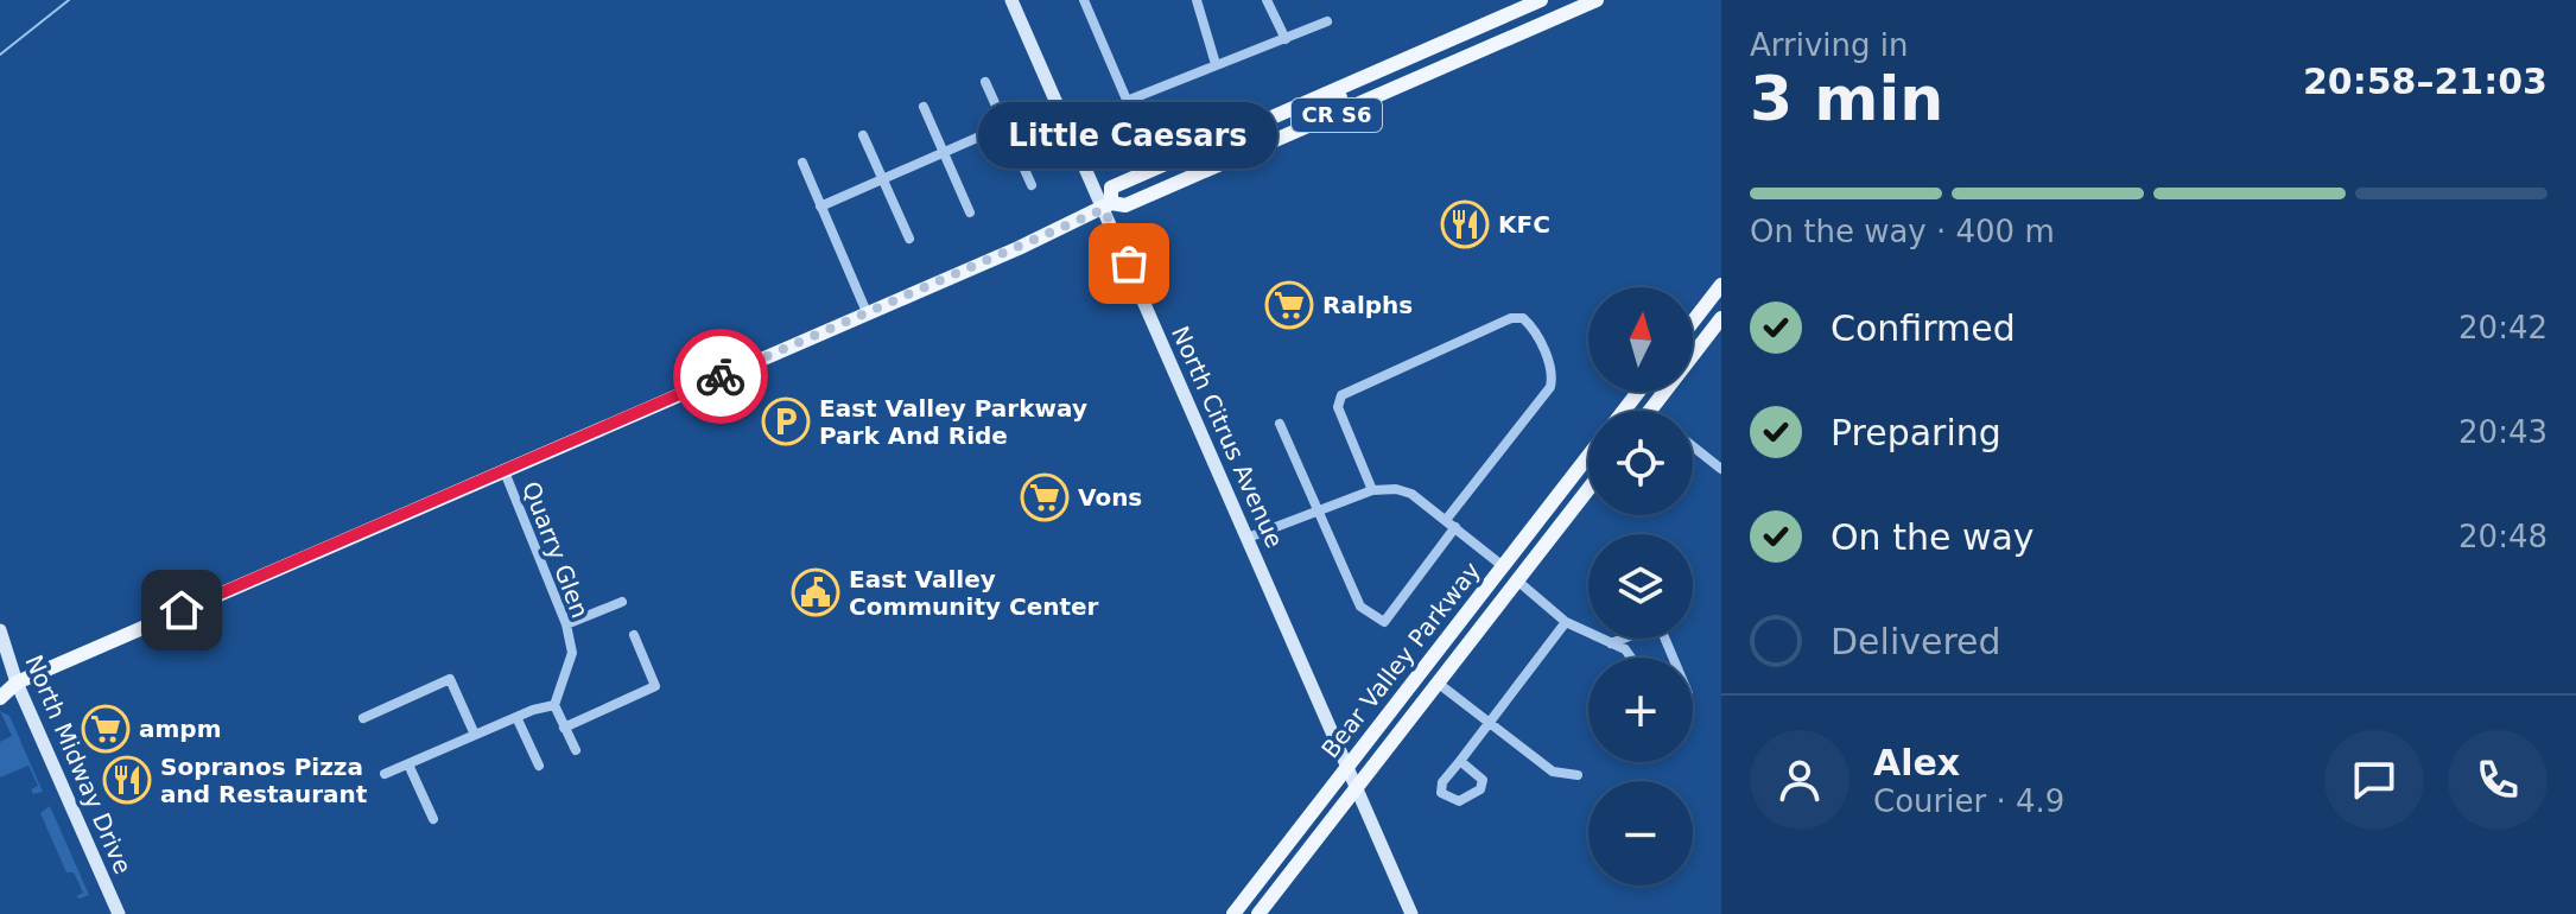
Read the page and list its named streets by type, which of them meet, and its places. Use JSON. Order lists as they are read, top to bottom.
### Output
{
  "streets": {
    "main road": ["CR S6", "Bear Valley Parkway"],
    "street": ["North Citrus Avenue", "Quarry Glen", "North Midway Drive"]
  },
  "crossings": [
    ["CR S6", "North Citrus Avenue"],
    ["CR S6", "Quarry Glen"],
    ["CR S6", "North Midway Drive"],
    ["North Citrus Avenue", "Bear Valley Parkway"]
  ],
  "places": {
    "restaurant": ["KFC", "Sopranos Pizza and Restaurant"],
    "other": ["Little Caesars"],
    "supermarket": ["Ralphs", "Vons", "ampm"],
    "parking": ["East Valley Parkway Park And Ride"],
    "public building": ["East Valley Community Center"]
  },
  "north": "top",
  "page": {
    "heading": ["3 min", "Arriving in", "20:58–21:03"],
    "panel": ["Alex", "Courier · 4.9"],
    "bubble": "Little Caesars",
    "bar": "On the way · 400 m",
    "list": [
      ["Confirmed", "20:42"],
      ["Preparing", "20:43"],
      ["On the way", "20:48"],
      "Delivered"
    ],
    "map_buttons": ["+", "−"]
  }
}
